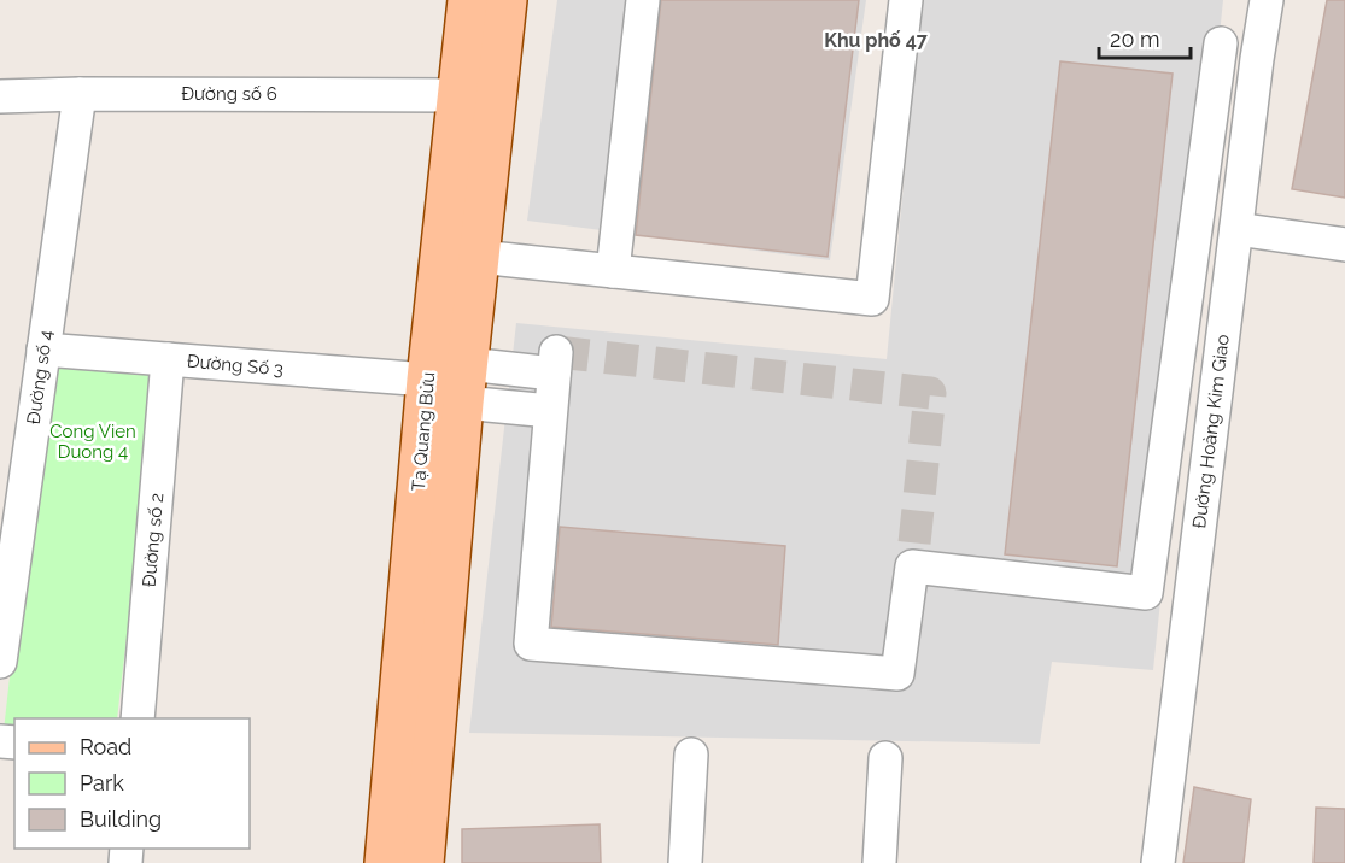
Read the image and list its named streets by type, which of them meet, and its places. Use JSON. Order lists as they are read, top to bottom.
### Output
{
  "streets": {
    "main road": ["Tạ Quang Bửu"],
    "street": [
      "Đường số 6",
      "Đường Số 3",
      "Đường số 4",
      "Đường Hoàng Kim Giao",
      "Đường số 2"
    ]
  },
  "crossings": [
    ["Đường số 6", "Đường số 4"],
    ["Đường số 6", "Tạ Quang Bửu"],
    ["Đường Số 3", "Đường số 4"],
    ["Đường Số 3", "Tạ Quang Bửu"],
    ["Đường Số 3", "Đường số 2"]
  ],
  "districts": ["Khu phố 47"],
  "parks": ["Cong Vien Duong 4"],
  "legend": ["Road", "Park", "Building"],
  "scale_bar": "20 m"
}
